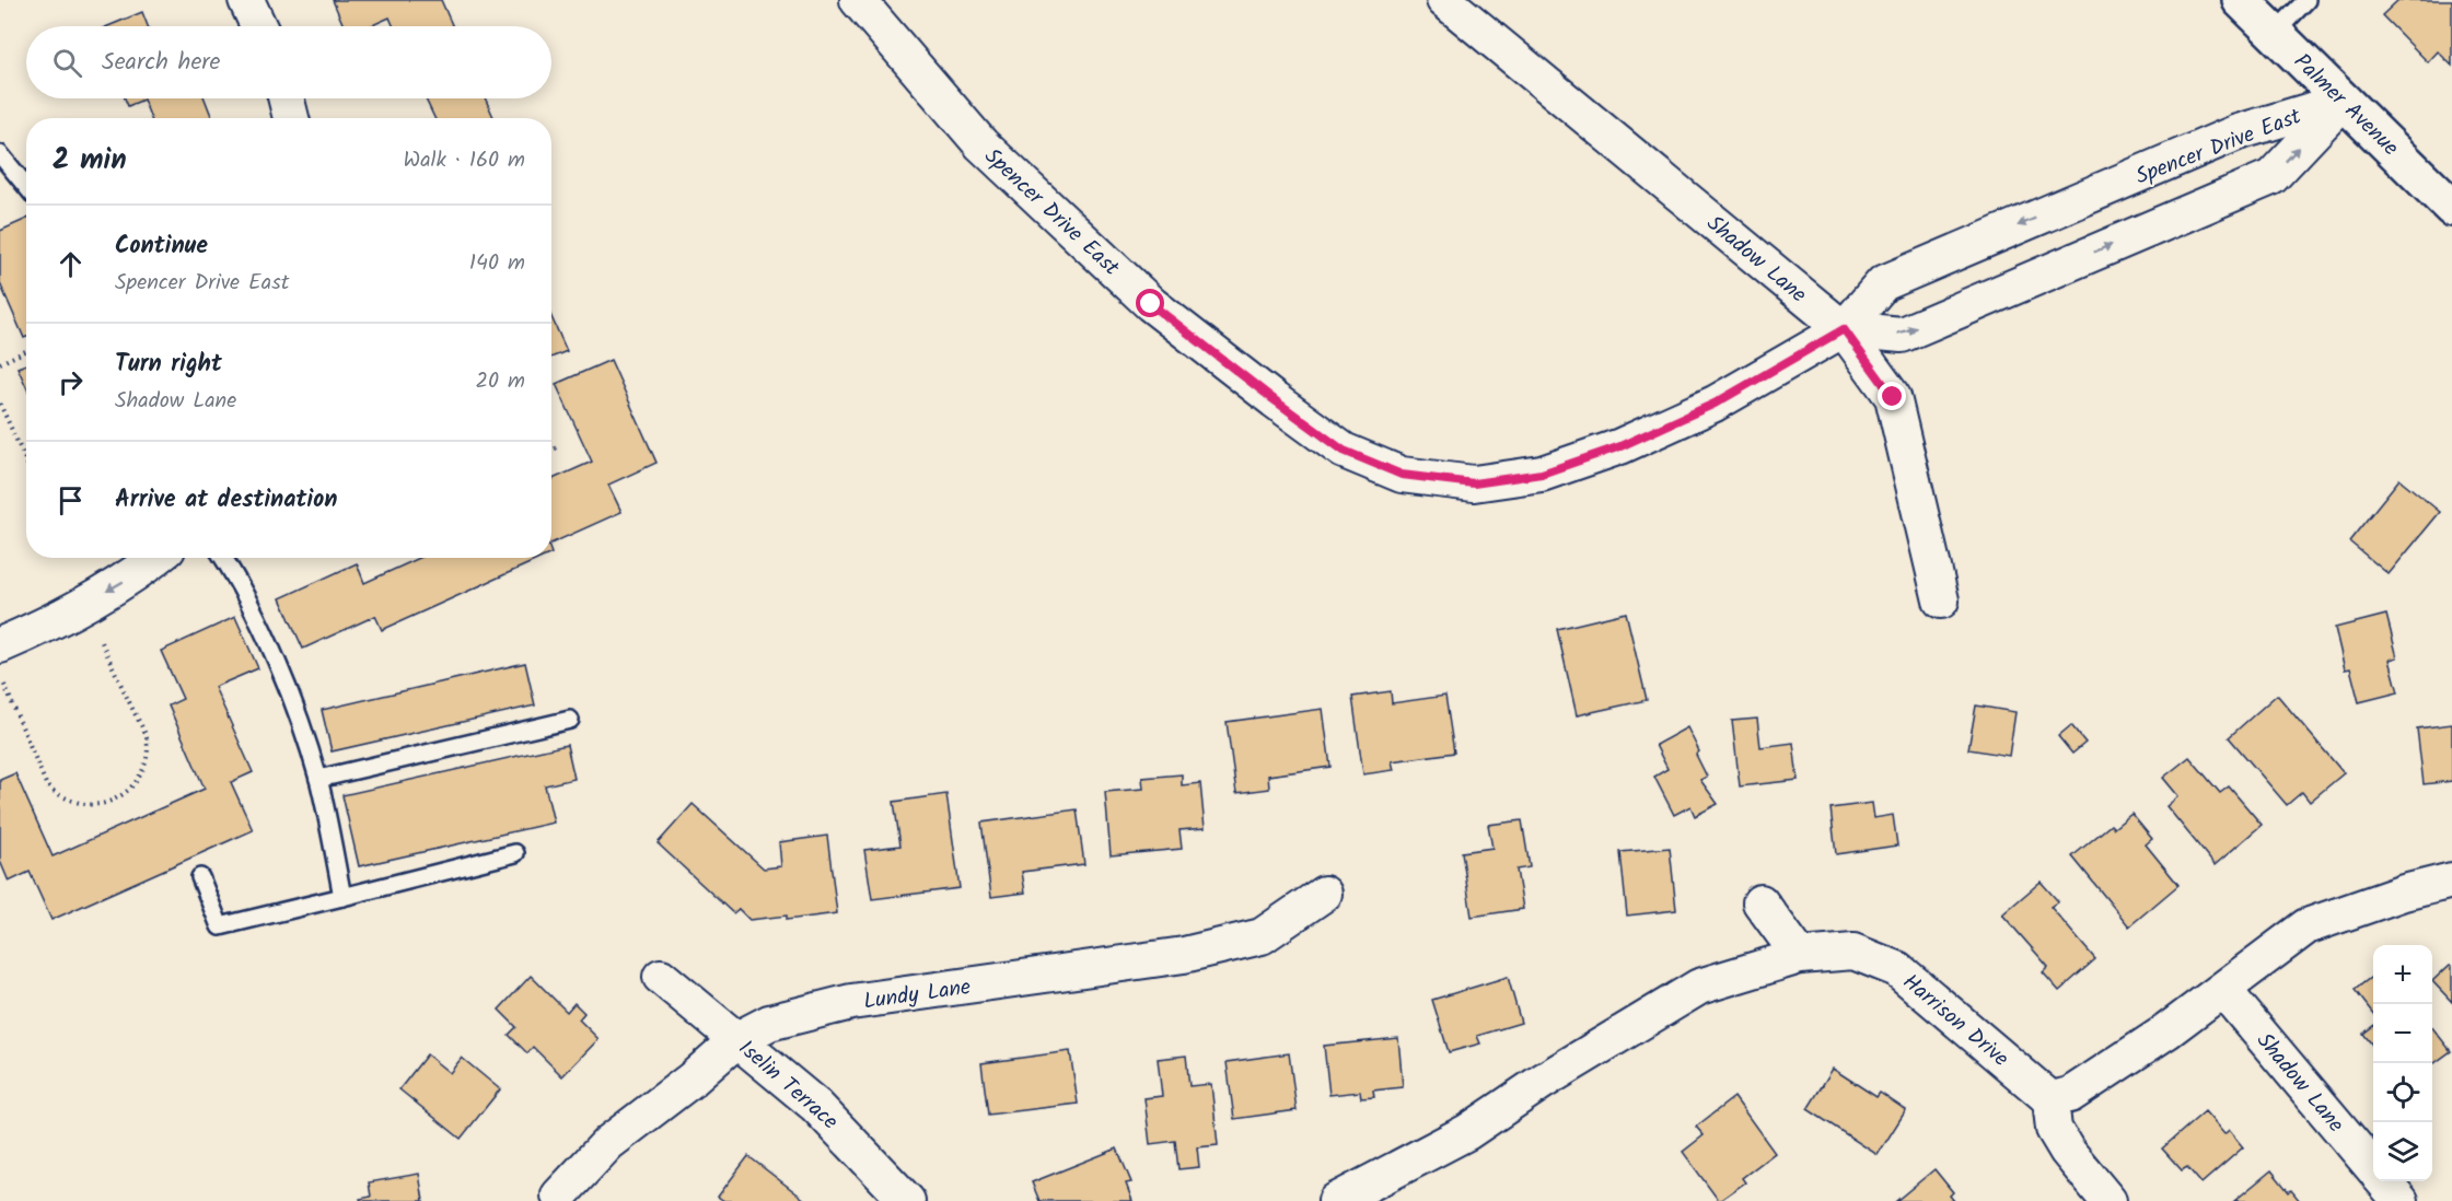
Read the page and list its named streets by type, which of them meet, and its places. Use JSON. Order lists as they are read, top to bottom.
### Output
{
  "streets": {
    "street": [
      "Palmer Avenue",
      "Spencer Drive East",
      "Shadow Lane",
      "Lundy Lane",
      "Harrison Drive",
      "Iselin Terrace"
    ]
  },
  "crossings": [
    ["Palmer Avenue", "Spencer Drive East"],
    ["Spencer Drive East", "Shadow Lane"],
    ["Lundy Lane", "Iselin Terrace"]
  ],
  "page": {
    "search": "Search here",
    "heading": ["2 min", "Walk · 160 m"],
    "list": [
      ["Continue", "Spencer Drive East", "140 m"],
      ["Turn right", "Shadow Lane", "20 m"],
      "Arrive at destination"
    ],
    "map_buttons": ["+", "−"]
  }
}
